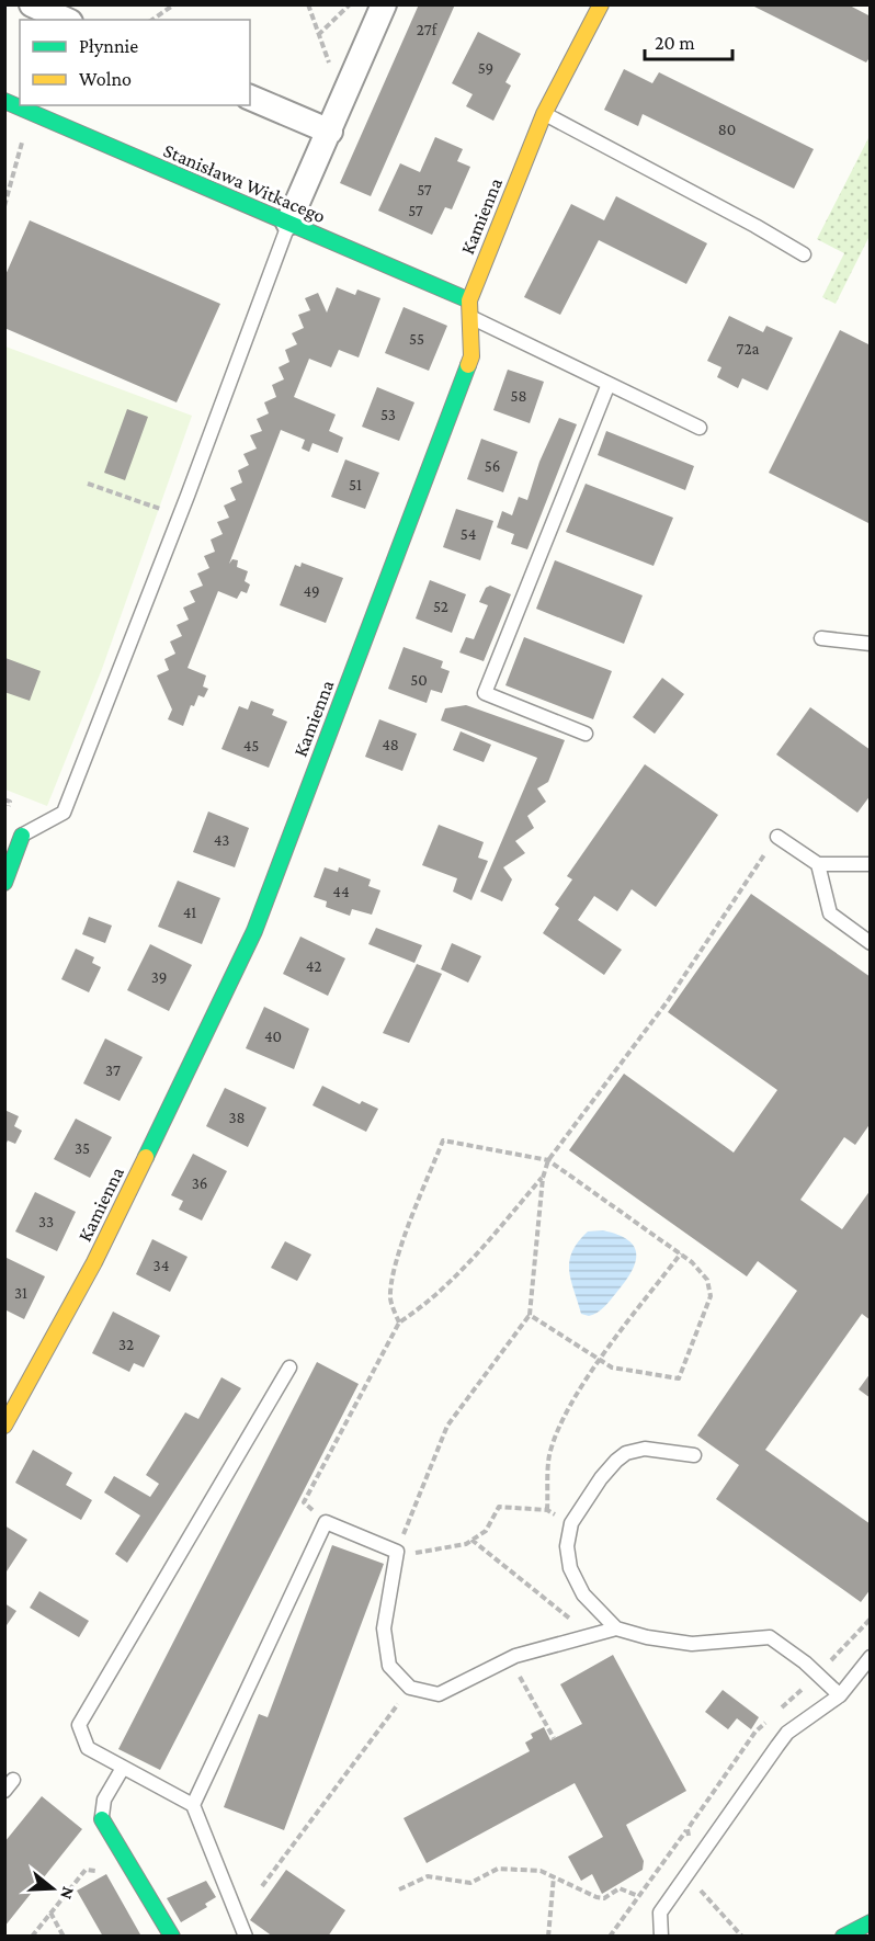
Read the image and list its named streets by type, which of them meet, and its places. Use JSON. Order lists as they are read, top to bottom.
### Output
{
  "streets": {
    "street": ["Stanisława Witkacego", "Kamienna"]
  },
  "crossings": [
    ["Stanisława Witkacego", "Kamienna"]
  ],
  "house_numbers": [
    "27f",
    "59",
    "80",
    "57",
    "57",
    "55",
    "72a",
    "58",
    "53",
    "56",
    "51",
    "54",
    "49",
    "52",
    "50",
    "48",
    "45",
    "43",
    "44",
    "41",
    "42",
    "39",
    "40",
    "37",
    "38",
    "35",
    "36",
    "33",
    "34",
    "31",
    "32"
  ],
  "legend": ["Płynnie", "Wolno"],
  "scale_bar": "20 m",
  "north": "right"
}
